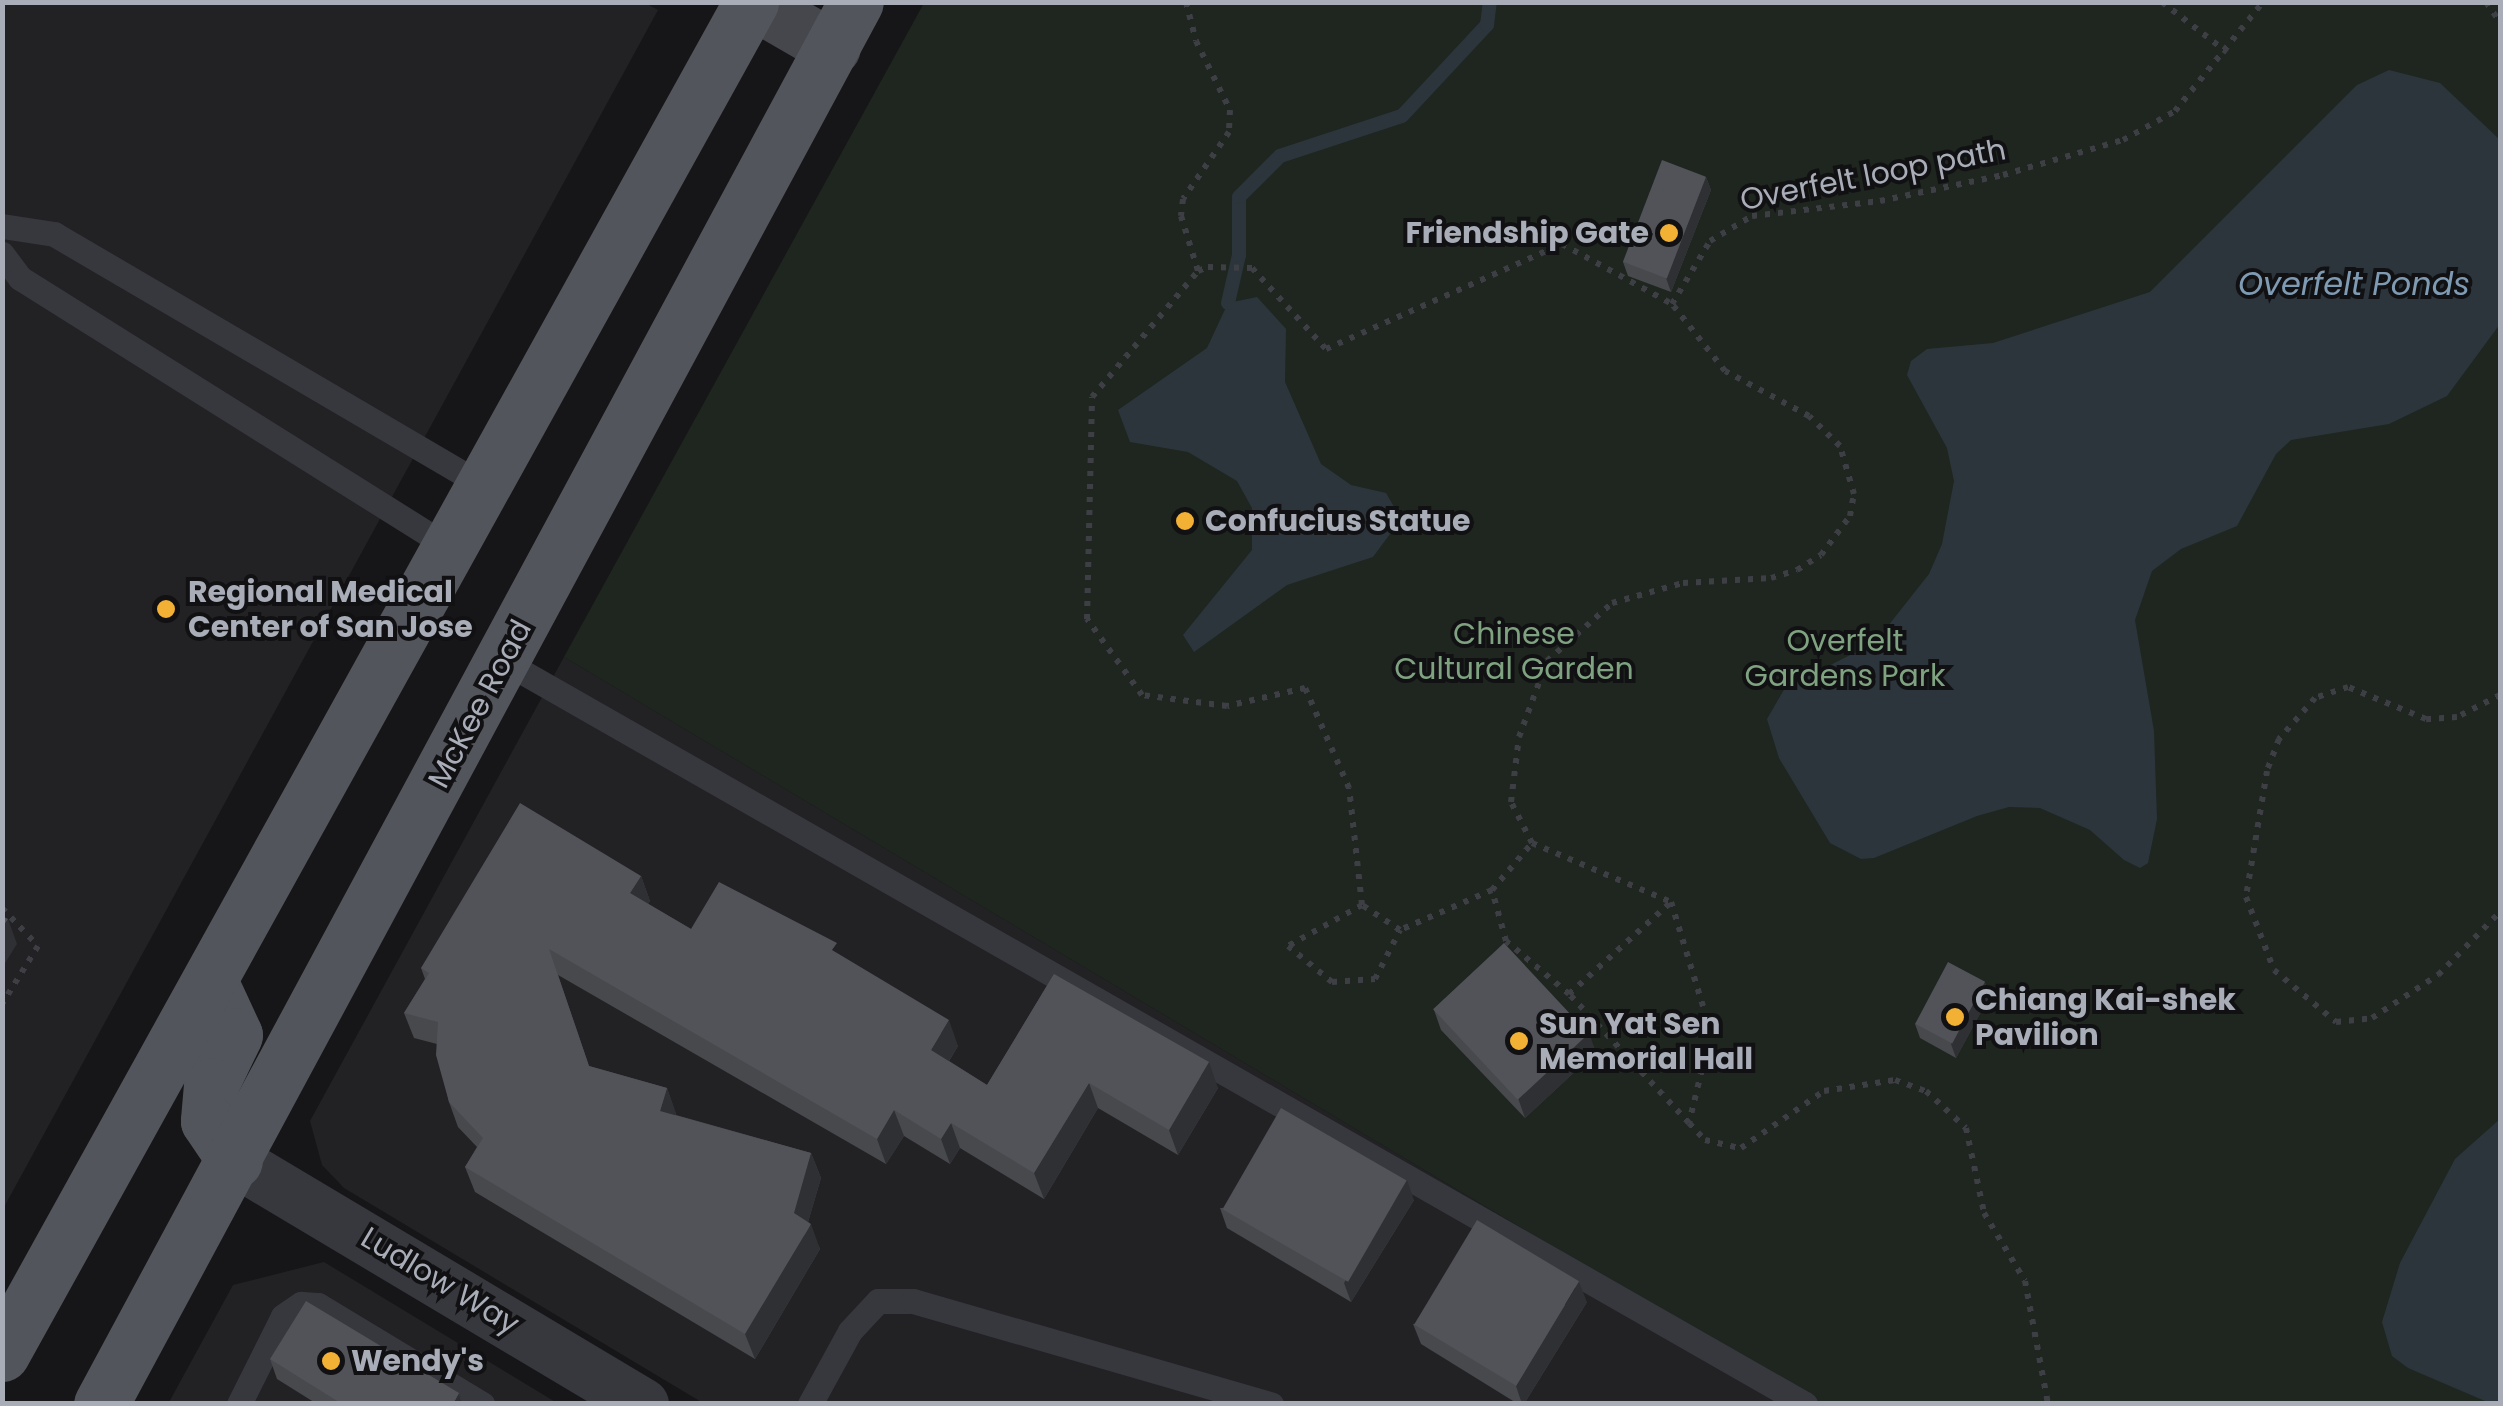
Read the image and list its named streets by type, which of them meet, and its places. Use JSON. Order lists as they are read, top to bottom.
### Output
{
  "streets": {
    "main road": ["McKee Road"],
    "street": ["Ludlow Way"],
    "path": ["Overfelt loop path"]
  },
  "crossings": [
    ["McKee Road", "Ludlow Way"]
  ],
  "water": ["Overfelt Ponds"],
  "parks": ["Chinese Cultural Garden", "Overfelt Gardens Park"],
  "places": [
    "Friendship Gate",
    "Confucius Statue",
    "Regional Medical Center of San Jose",
    "Chiang Kai-shek Pavilion",
    "Sun Yat Sen Memorial Hall",
    "Wendy's"
  ]
}
